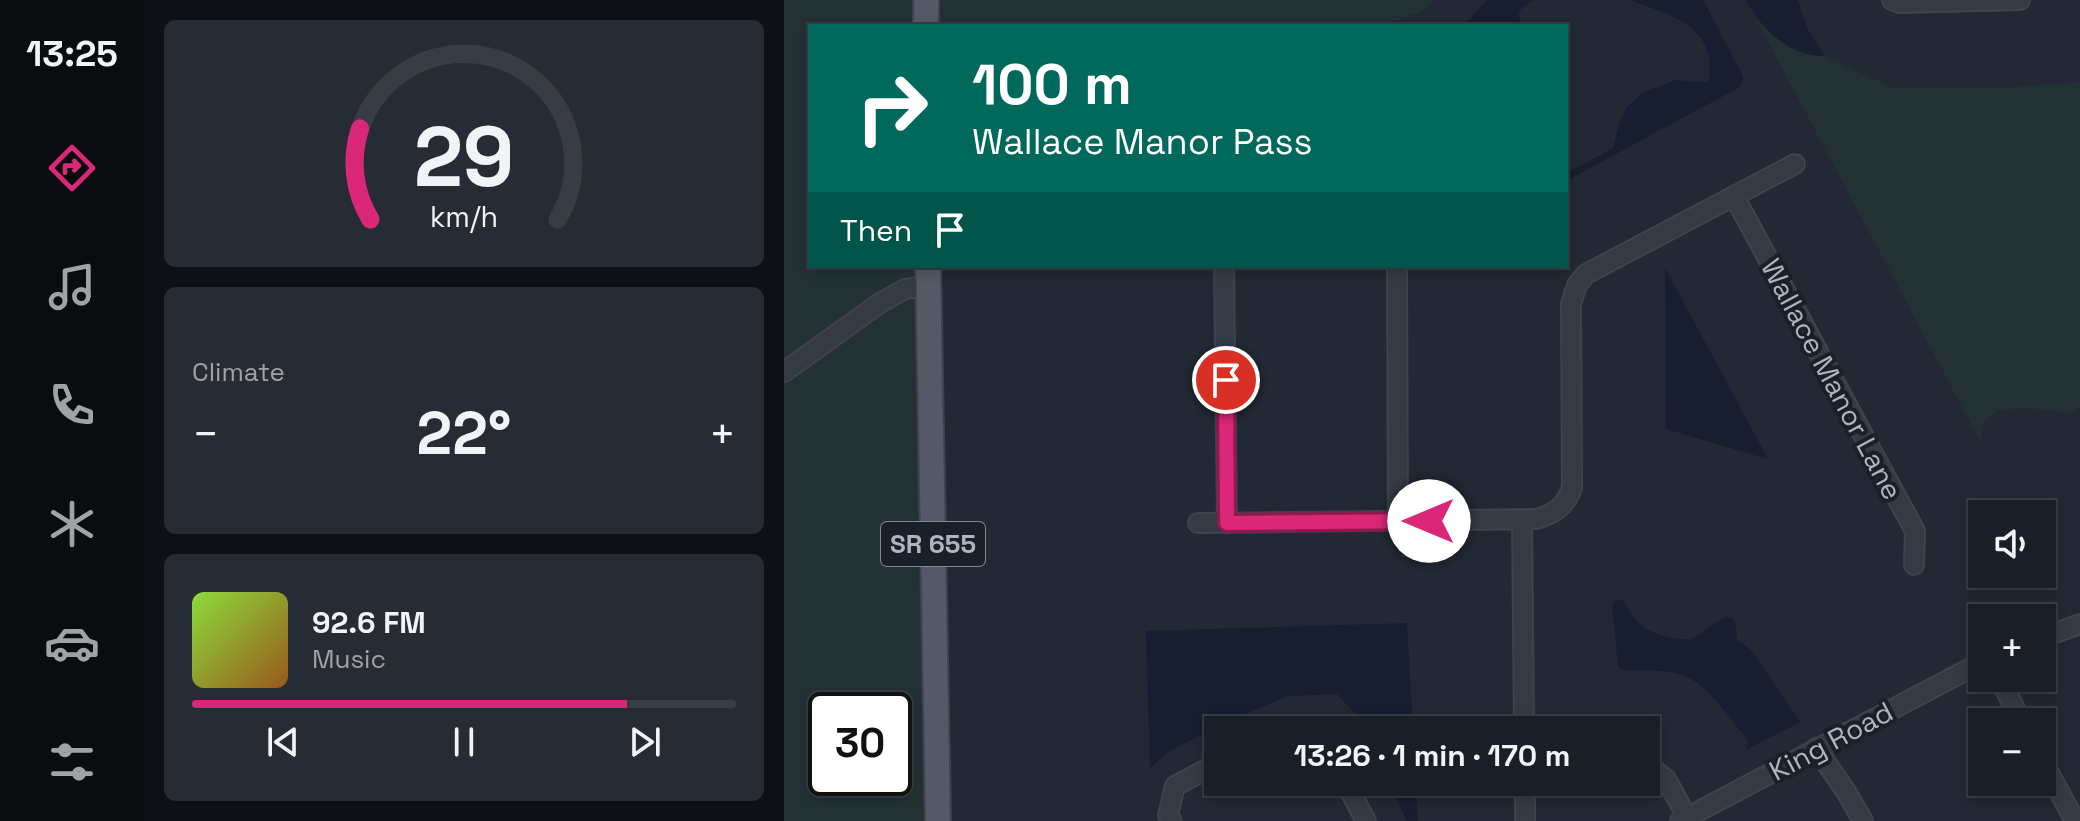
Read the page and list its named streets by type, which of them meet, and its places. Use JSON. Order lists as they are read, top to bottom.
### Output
{
  "streets": {
    "main road": ["SR 655"],
    "street": ["Wallace Manor Lane", "King Road"]
  },
  "page": {
    "tabs": "13:25",
    "turn": ["100 m", "Wallace Manor Pass"],
    "then": "Then",
    "tile": "Climate",
    "heat": ["−", "22°", "+"],
    "map_buttons": ["+", "−"],
    "song": ["92.6 FM", "Music"],
    "limit": "30",
    "trip": "13:26 · 1 min · 170 m",
    "gauge": ["29", "km/h"]
  }
}
